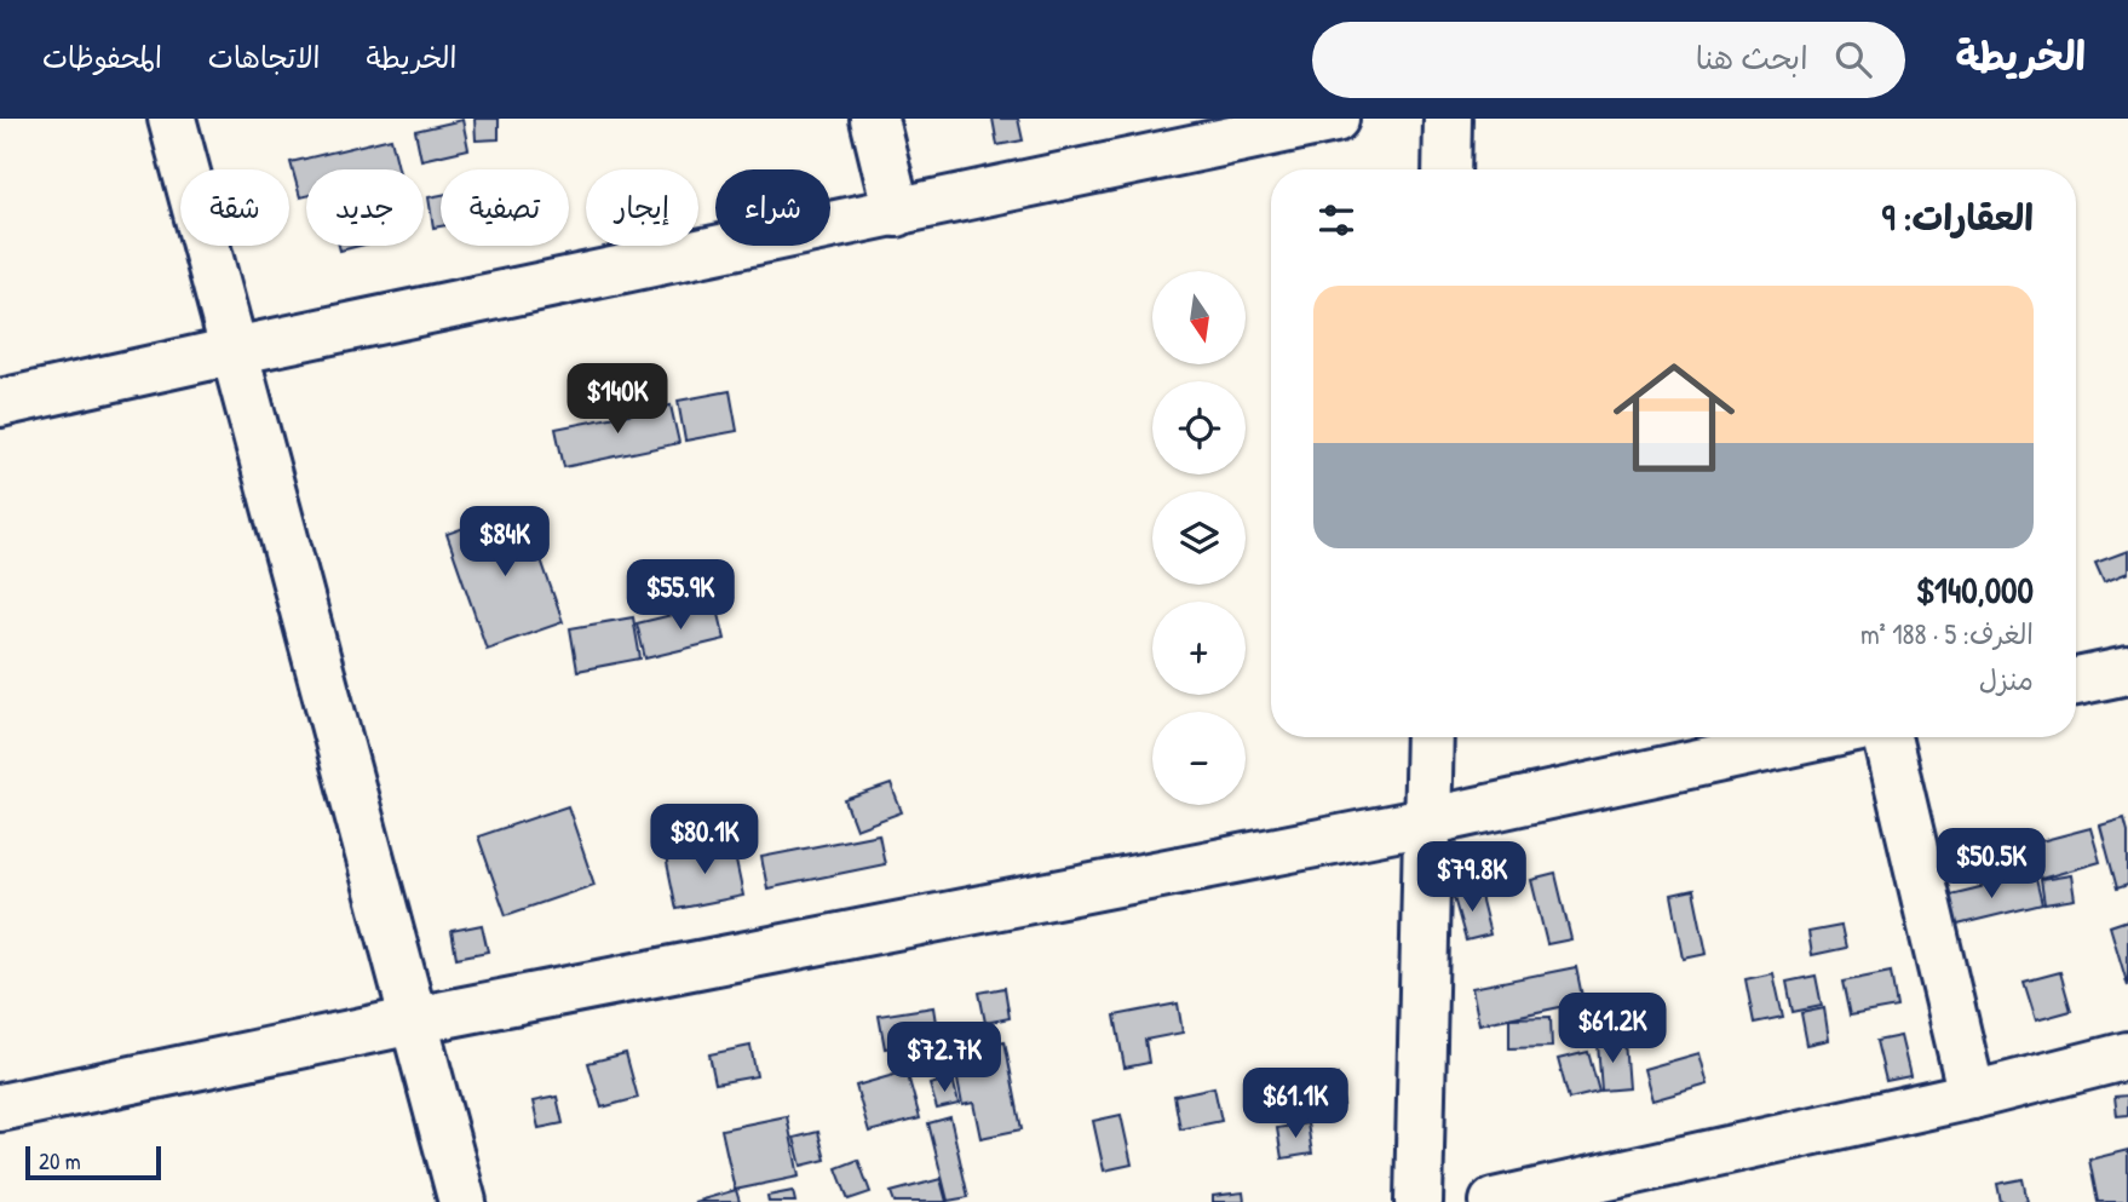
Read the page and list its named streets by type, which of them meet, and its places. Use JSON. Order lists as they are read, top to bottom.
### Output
{
  "scale_bar": "20 m",
  "north": "bottom",
  "page": {
    "header": "الخريطة",
    "search": "ابحث هنا",
    "nav": ["الخريطة", "الاتجاهات", "المحفوظات"],
    "chip": [
      "شراء",
      "إيجار",
      "تصفية",
      "جديد",
      "شقة"
    ],
    "heading": "العقارات: 9",
    "map_buttons": ["+", "−"],
    "list": [
      {
        "name": "$140,000",
        "note": "الغرف: 5 · 188 m² · منزل"
      }
    ],
    "price": [
      "$140K",
      "$84K",
      "$55.9K",
      "$80.1K",
      "$50.5K",
      "$79.8K",
      "$61.2K",
      "$72.7K",
      "$61.1K"
    ],
    "scale": "20 m"
  }
}
